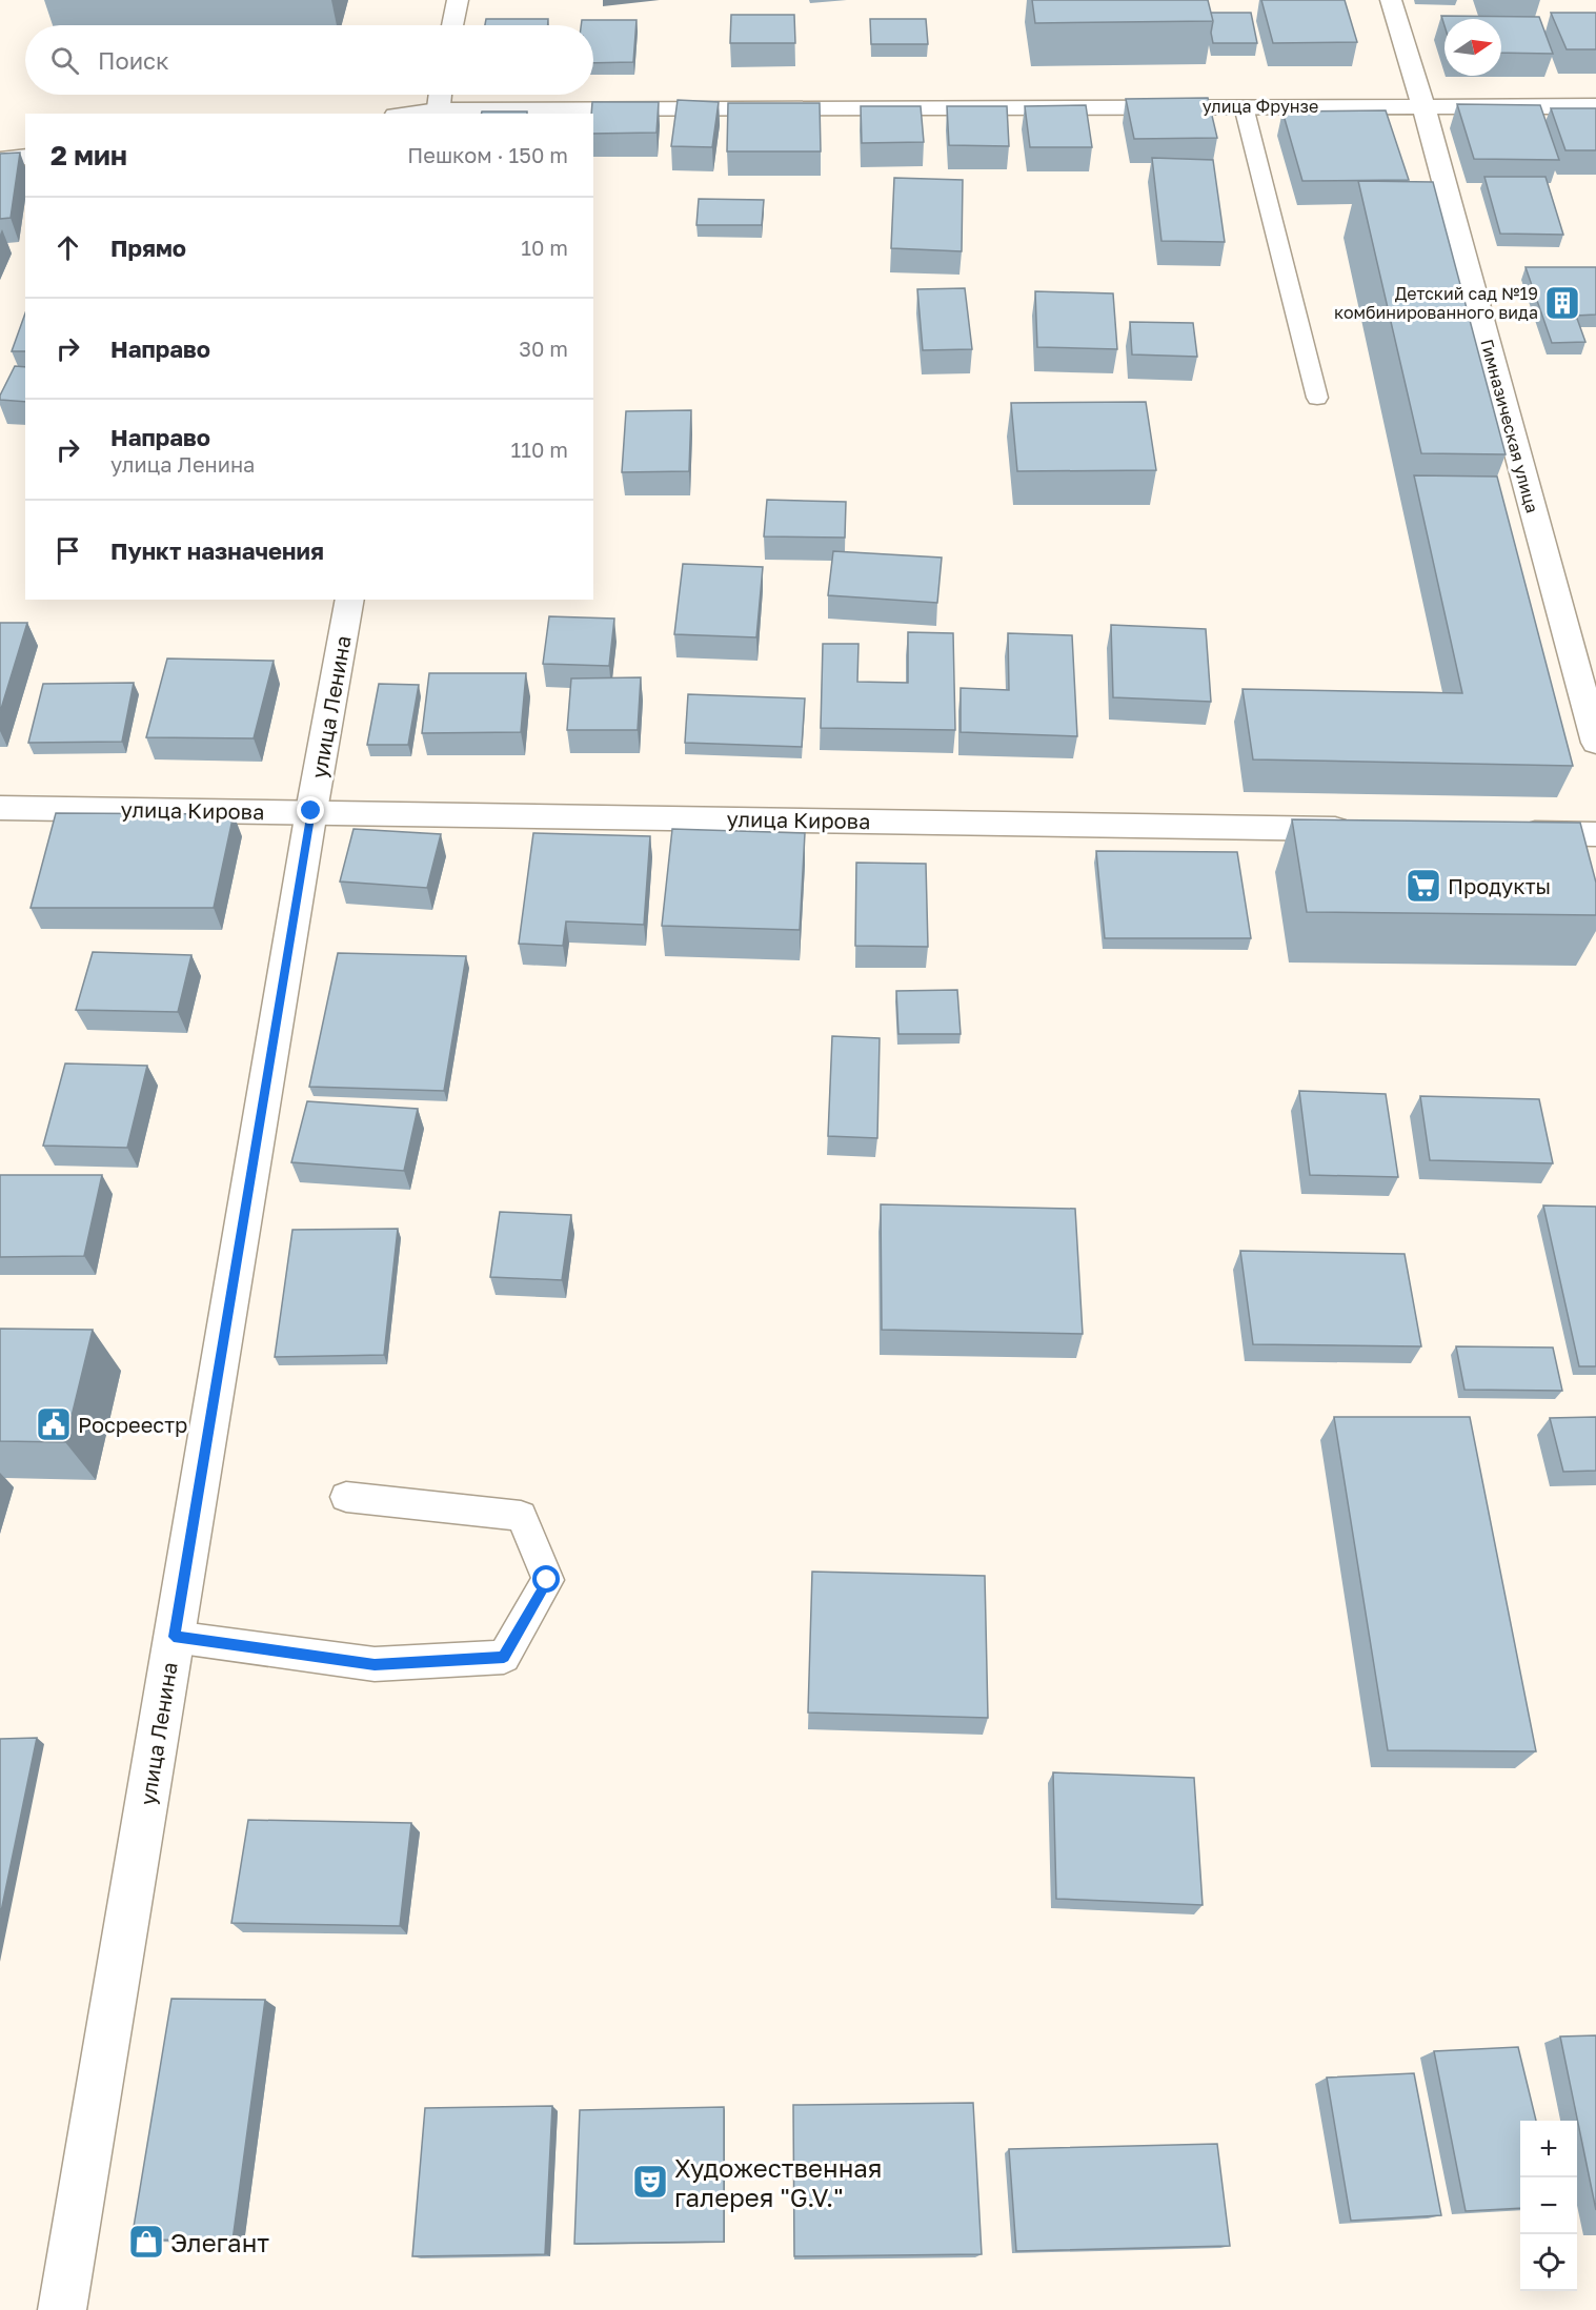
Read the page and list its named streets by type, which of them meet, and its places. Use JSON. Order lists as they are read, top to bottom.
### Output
{
  "streets": {
    "street": [
      "улица Фрунзе",
      "Гимназическая улица",
      "улица Ленина",
      "улица Кирова"
    ]
  },
  "crossings": [
    ["улица Фрунзе", "Гимназическая улица"],
    ["улица Ленина", "улица Кирова"]
  ],
  "places": {
    "building": ["Детский сад №19 комбинированного вида"],
    "supermarket": ["Продукты"],
    "public building": ["Росреестр"],
    "theatre": ["Художественная галерея \"G.V.\""],
    "shop": ["Элегант"]
  },
  "north": "right",
  "page": {
    "search": "Поиск",
    "heading": ["2 мин", "Пешком · 150 m"],
    "list": [
      ["Прямо", "10 m"],
      ["Направо", "30 m"],
      ["Направо", "улица Ленина", "110 m"],
      "Пункт назначения"
    ],
    "map_buttons": ["+", "−"]
  }
}
